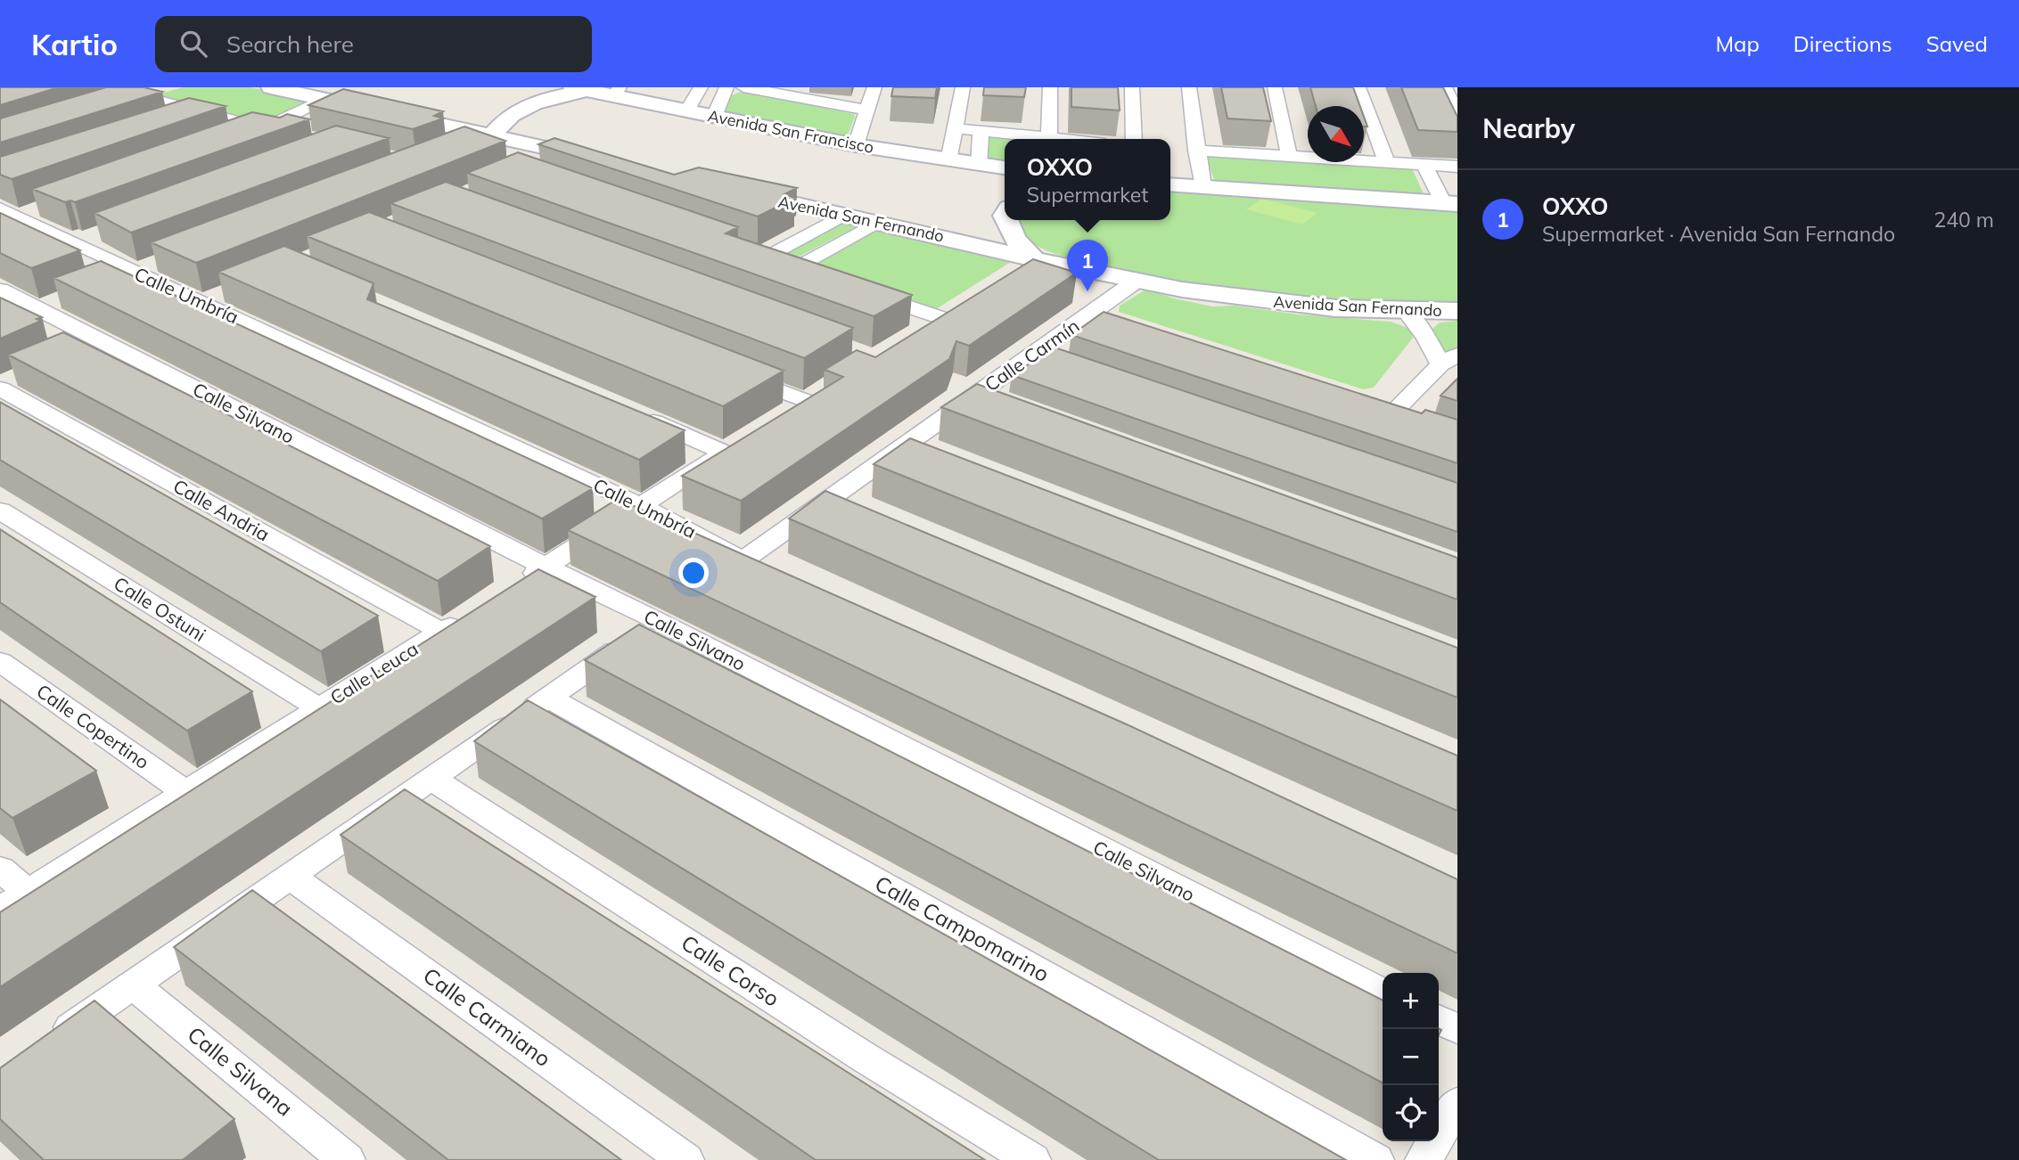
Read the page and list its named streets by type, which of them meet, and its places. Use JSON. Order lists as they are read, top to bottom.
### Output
{
  "streets": {
    "street": [
      "Avenida San Francisco",
      "Avenida San Fernando",
      "Calle Umbría",
      "Calle Carmín",
      "Calle Silvano",
      "Calle Andria",
      "Calle Ostuni",
      "Calle Leuca",
      "Calle Copertino",
      "Calle Campomarino",
      "Calle Corso",
      "Calle Carmiano",
      "Calle Silvana"
    ]
  },
  "crossings": [
    ["Avenida San Fernando", "Calle Carmín"],
    ["Calle Umbría", "Calle Carmín"],
    ["Calle Andria", "Calle Leuca"],
    ["Calle Ostuni", "Calle Leuca"],
    ["Calle Leuca", "Calle Copertino"]
  ],
  "north": "bottom right",
  "page": {
    "header": "Kartio",
    "search": "Search here",
    "nav": ["Map", "Directions", "Saved"],
    "heading": "Nearby",
    "popup": ["OXXO", "Supermarket"],
    "list": [
      {
        "mark": "1",
        "name": "OXXO",
        "note": "Supermarket · Avenida San Fernando",
        "value": "240 m"
      }
    ],
    "pins": "1",
    "map_buttons": ["+", "−"]
  }
}
